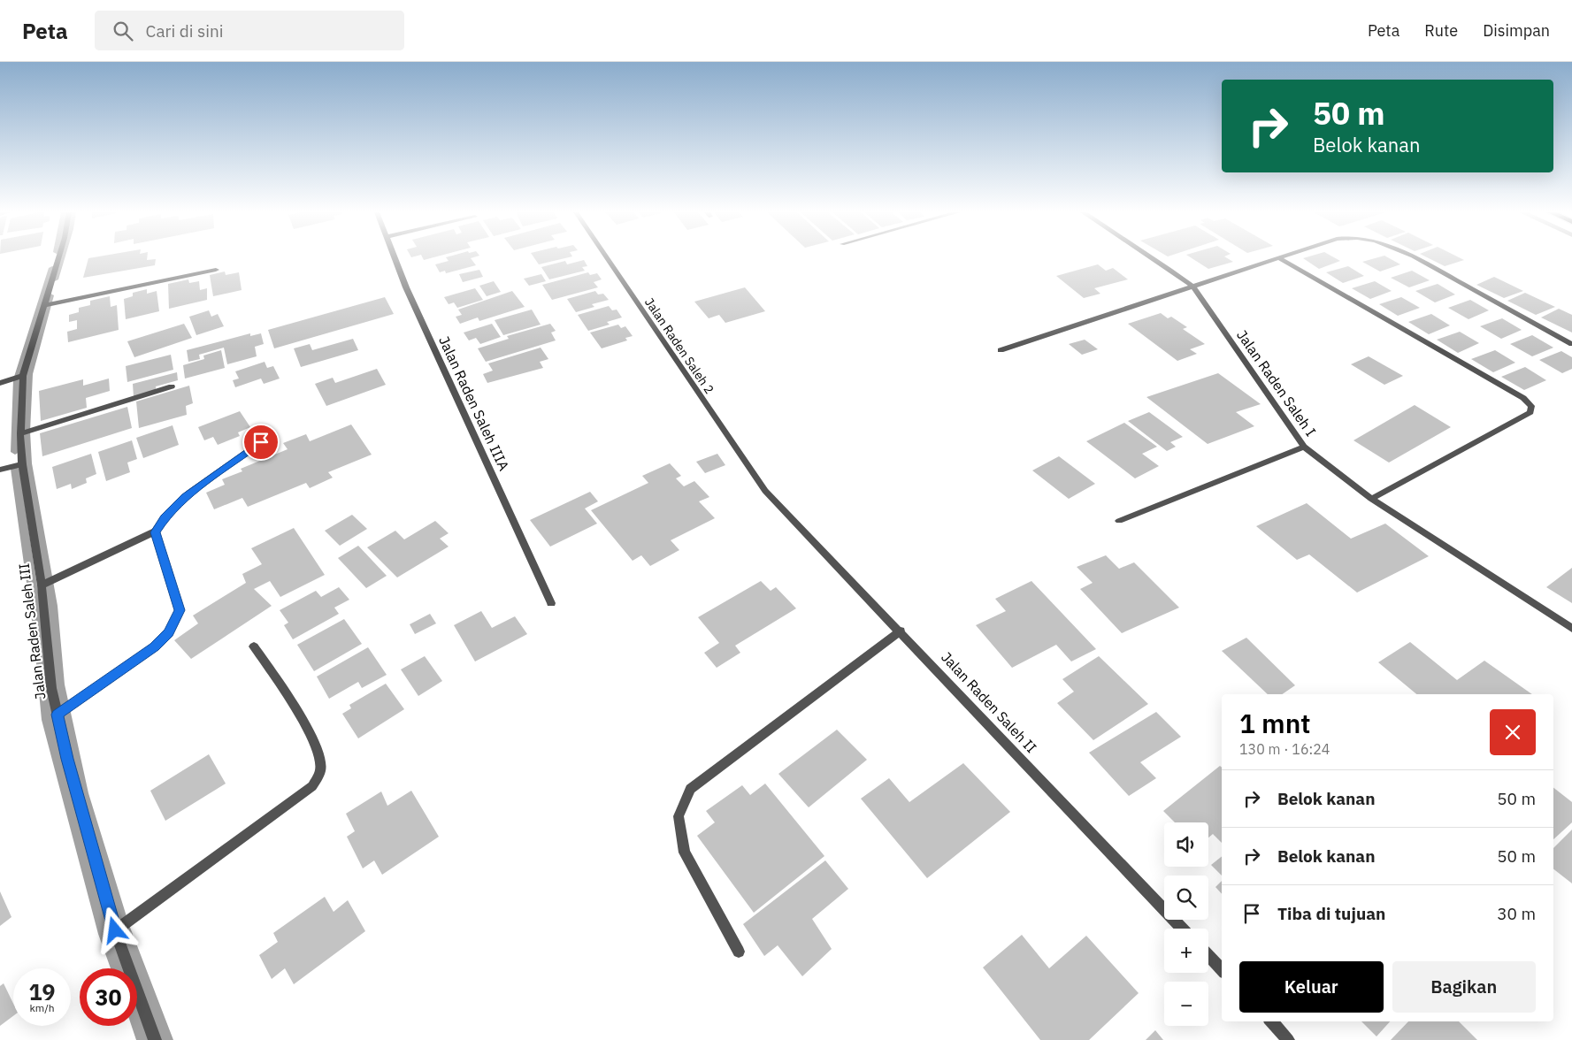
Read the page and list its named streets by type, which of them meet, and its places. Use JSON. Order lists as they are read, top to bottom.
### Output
{
  "streets": {
    "street": [
      "Jalan Raden Saleh 2",
      "Jalan Raden Saleh I",
      "Jalan Raden Saleh IIIA",
      "Jalan Raden Saleh III",
      "Jalan Raden Saleh II"
    ]
  },
  "crossings": [
    ["Jalan Raden Saleh 2", "Jalan Raden Saleh II"]
  ],
  "page": {
    "header": "Peta",
    "search": "Cari di sini",
    "nav": ["Peta", "Rute", "Disimpan"],
    "turn": ["50 m", "Belok kanan"],
    "heading": ["1 mnt", "130 m · 16:24"],
    "list": [
      {
        "name": "Belok kanan",
        "value": "50 m"
      },
      {
        "name": "Belok kanan",
        "value": "50 m"
      },
      {
        "name": "Tiba di tujuan",
        "value": "30 m"
      }
    ],
    "map_buttons": ["+", "−"],
    "buttons": ["Keluar", "Bagikan"],
    "speed": "19 km/h",
    "limit": "30"
  }
}
